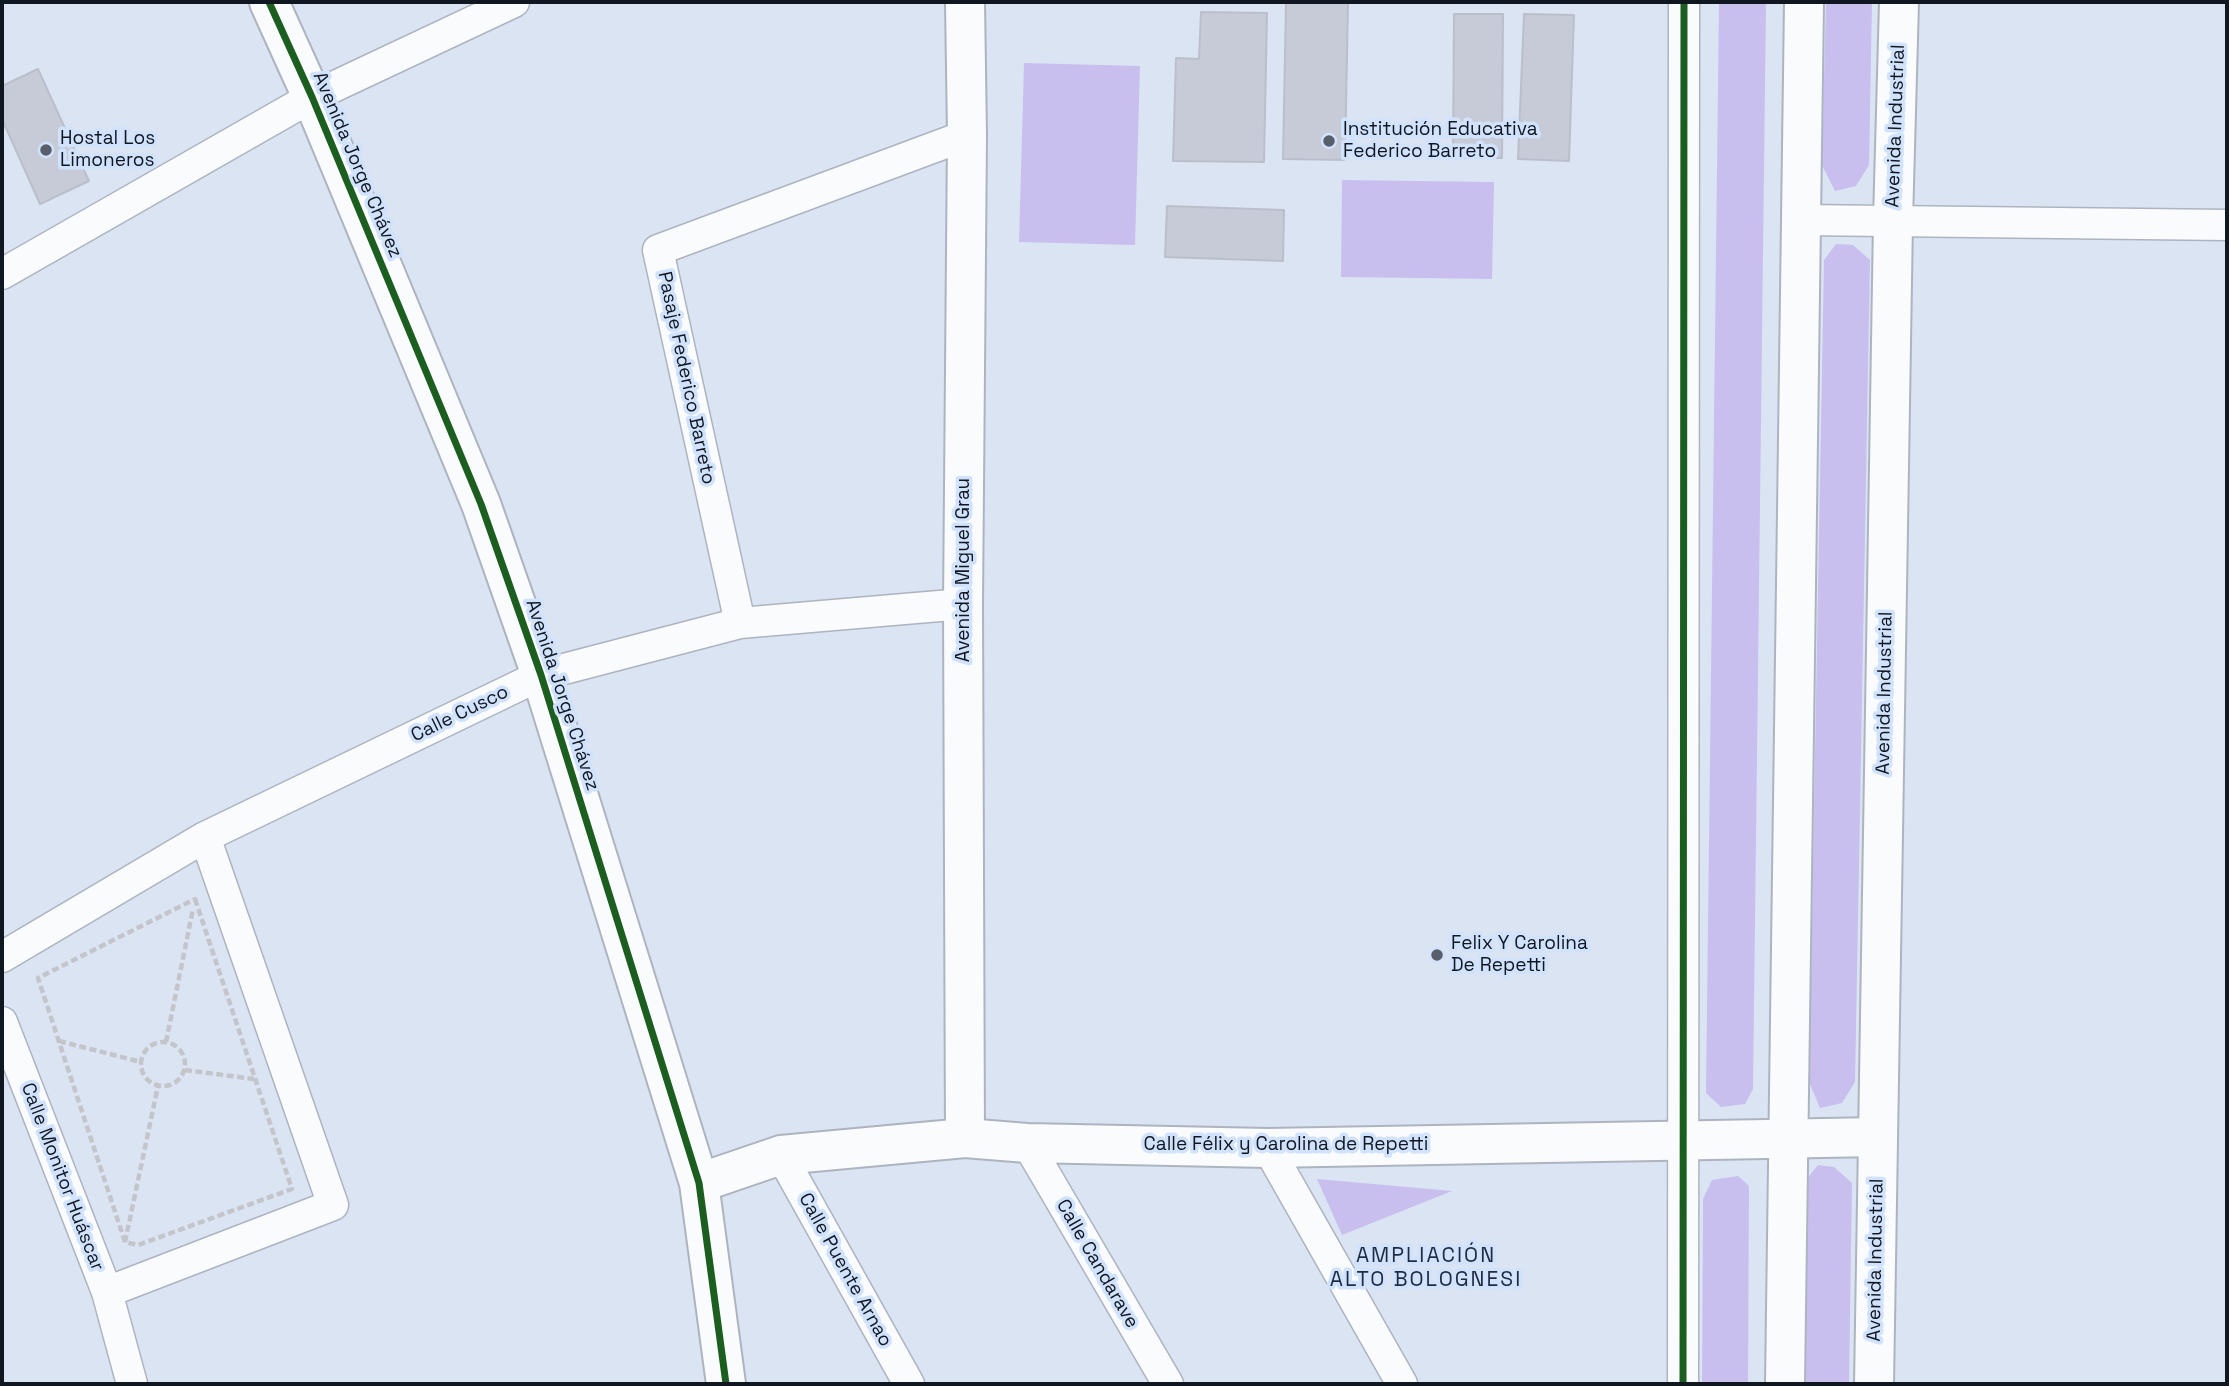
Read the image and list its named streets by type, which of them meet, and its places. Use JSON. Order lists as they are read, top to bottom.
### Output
{
  "streets": {
    "street": [
      "Avenida Industrial",
      "Avenida Jorge Chávez",
      "Pasaje Federico Barreto",
      "Avenida Miguel Grau",
      "Calle Cusco",
      "Calle Félix y Carolina de Repetti",
      "Calle Monitor Huáscar",
      "Calle Candarave",
      "Calle Puente Arnao"
    ]
  },
  "crossings": [
    ["Avenida Industrial", "Calle Félix y Carolina de Repetti"],
    ["Avenida Jorge Chávez", "Calle Cusco"],
    ["Avenida Jorge Chávez", "Calle Félix y Carolina de Repetti"],
    ["Pasaje Federico Barreto", "Avenida Miguel Grau"],
    ["Pasaje Federico Barreto", "Calle Cusco"],
    ["Avenida Miguel Grau", "Calle Cusco"],
    ["Avenida Miguel Grau", "Calle Félix y Carolina de Repetti"],
    ["Calle Félix y Carolina de Repetti", "Calle Candarave"],
    ["Calle Félix y Carolina de Repetti", "Calle Puente Arnao"]
  ],
  "districts": ["AMPLIACIÓN ALTO BOLOGNESI"],
  "places": ["Institución Educativa Federico Barreto", "Hostal Los Limoneros", "Felix Y Carolina De Repetti"]
}
